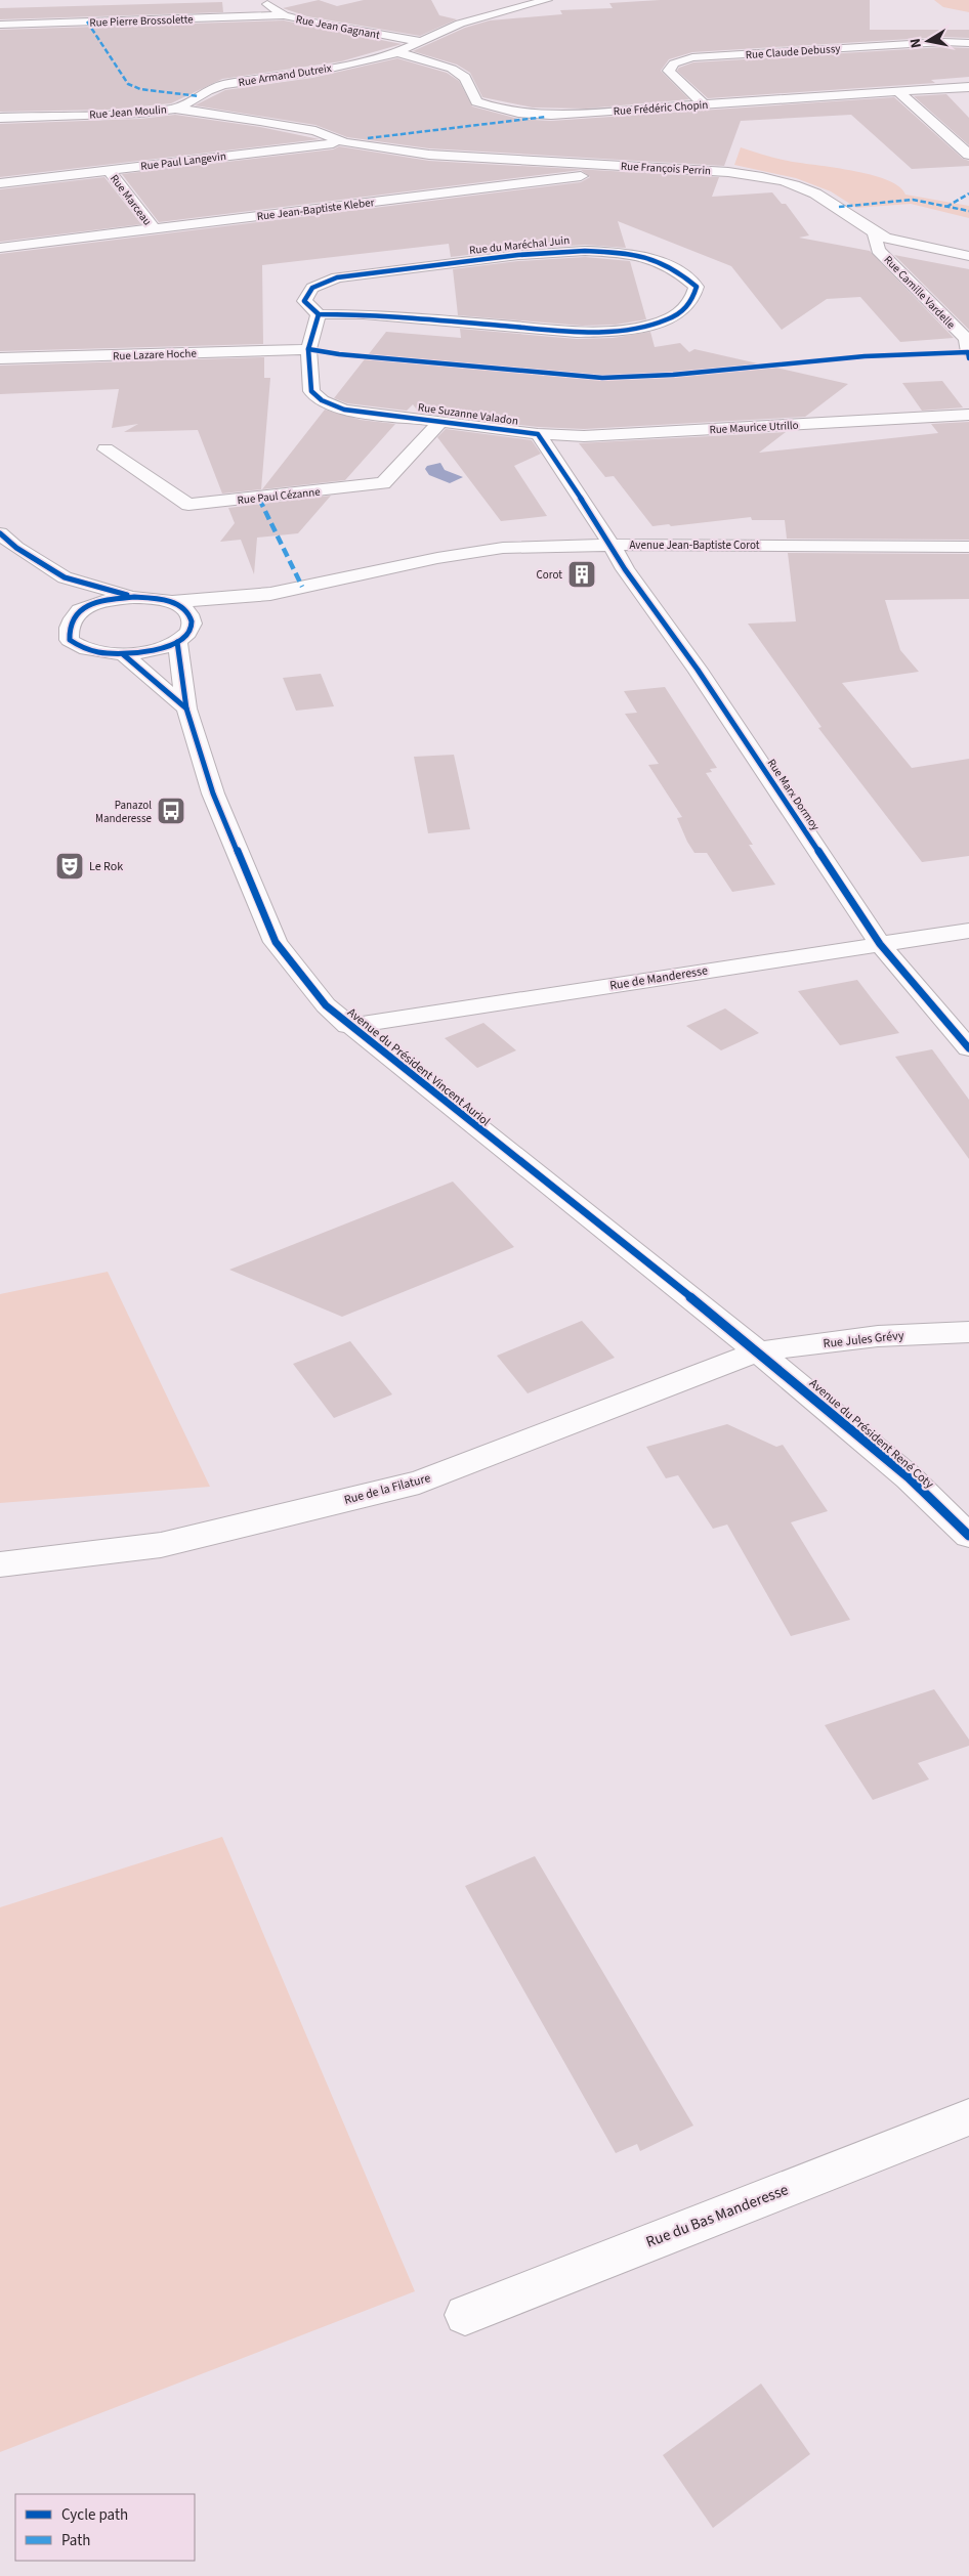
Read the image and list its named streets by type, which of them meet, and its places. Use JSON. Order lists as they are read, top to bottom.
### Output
{
  "streets": {
    "street": [
      "Rue Pierre Brossolette",
      "Rue Jean Gagnant",
      "Rue Claude Debussy",
      "Rue Armand Dutreix",
      "Rue Frédéric Chopin",
      "Rue Jean Moulin",
      "Rue Paul Langevin",
      "Rue François Perrin",
      "Rue Marceau",
      "Rue Jean-Baptiste Kleber",
      "Rue du Maréchal Juin",
      "Rue Camille Vardelle",
      "Rue Lazare Hoche",
      "Rue Suzanne Valadon",
      "Rue Maurice Utrillo",
      "Rue Paul Cézanne",
      "Avenue Jean-Baptiste Corot",
      "Rue Marx Dormoy",
      "Rue de Manderesse",
      "Avenue du Président Vincent Auriol",
      "Rue Jules Grévy",
      "Avenue du Président René Coty",
      "Rue de la Filature",
      "Rue du Bas Manderesse"
    ]
  },
  "crossings": [
    ["Rue Pierre Brossolette", "Rue Jean Gagnant"],
    ["Rue Claude Debussy", "Rue Frédéric Chopin"],
    ["Rue Armand Dutreix", "Rue Frédéric Chopin"],
    ["Rue Armand Dutreix", "Rue Jean Moulin"],
    ["Rue Jean Moulin", "Rue Paul Langevin"],
    ["Rue Jean Moulin", "Rue François Perrin"],
    ["Rue Paul Langevin", "Rue François Perrin"],
    ["Rue Paul Langevin", "Rue Marceau"],
    ["Rue François Perrin", "Rue Jean-Baptiste Kleber"],
    ["Rue François Perrin", "Rue Camille Vardelle"],
    ["Rue Marceau", "Rue Jean-Baptiste Kleber"],
    ["Rue Lazare Hoche", "Rue Suzanne Valadon"],
    ["Rue Suzanne Valadon", "Rue Maurice Utrillo"],
    ["Rue Suzanne Valadon", "Rue Paul Cézanne"],
    ["Avenue Jean-Baptiste Corot", "Rue Marx Dormoy"],
    ["Rue Marx Dormoy", "Rue de Manderesse"],
    ["Rue de Manderesse", "Avenue du Président Vincent Auriol"],
    ["Avenue du Président Vincent Auriol", "Rue Jules Grévy"],
    ["Avenue du Président Vincent Auriol", "Avenue du Président René Coty"],
    ["Avenue du Président Vincent Auriol", "Rue de la Filature"],
    ["Rue Jules Grévy", "Avenue du Président René Coty"],
    ["Rue Jules Grévy", "Rue de la Filature"],
    ["Avenue du Président René Coty", "Rue de la Filature"]
  ],
  "places": {
    "building": ["Corot"],
    "bus stop": ["Panazol Manderesse"],
    "theatre": ["Le Rok"]
  },
  "legend": ["Cycle path", "Path"],
  "north": "left"
}
